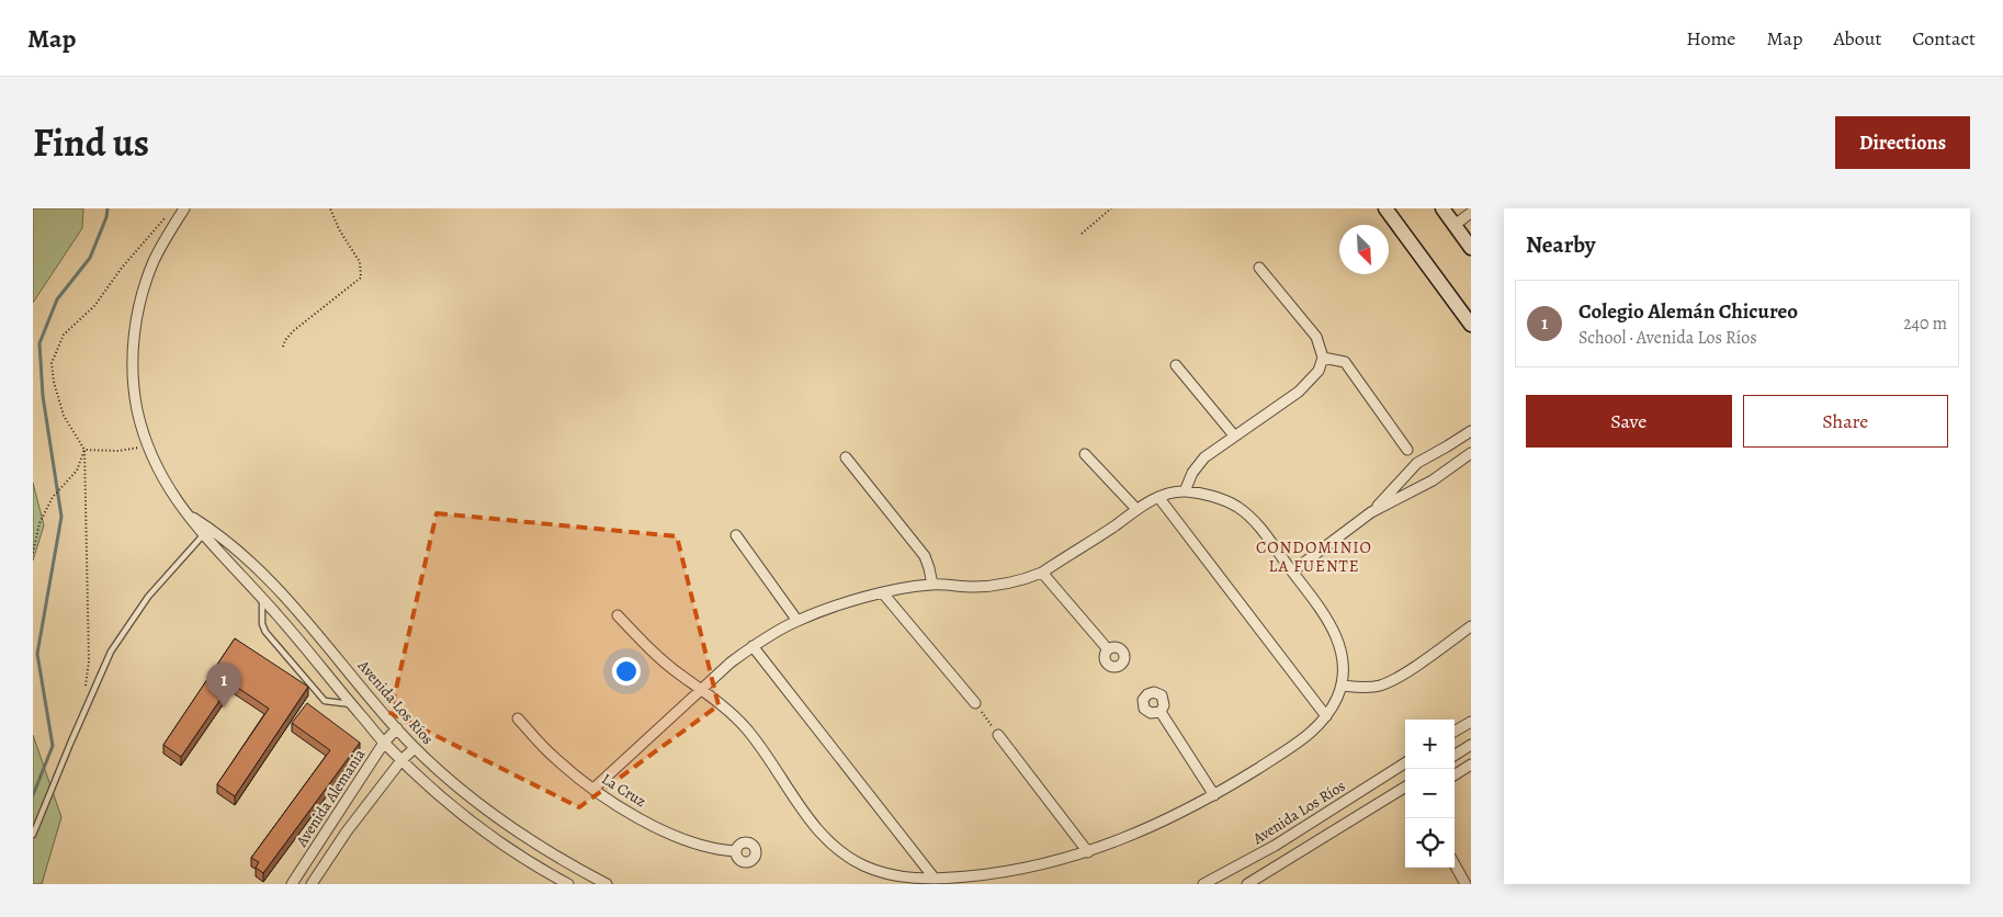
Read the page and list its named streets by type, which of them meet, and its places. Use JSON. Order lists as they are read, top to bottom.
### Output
{
  "streets": {
    "street": ["Avenida Los Ríos", "La Cruz", "Avenida Alemania"]
  },
  "crossings": [
    ["Avenida Los Ríos", "Avenida Alemania"]
  ],
  "districts": ["CONDOMINIO LA FUENTE"],
  "north": "bottom right",
  "page": {
    "header": "Map",
    "nav": [
      "Home",
      "Map",
      "About",
      "Contact"
    ],
    "title": "Find us",
    "buttons": [
      "Directions",
      ["Save", "Share"]
    ],
    "heading": "Nearby",
    "list": [
      {
        "mark": "1",
        "name": "Colegio Alemán Chicureo",
        "note": "School · Avenida Los Ríos",
        "value": "240 m"
      }
    ],
    "pins": "1",
    "map_buttons": ["+", "−"]
  }
}
